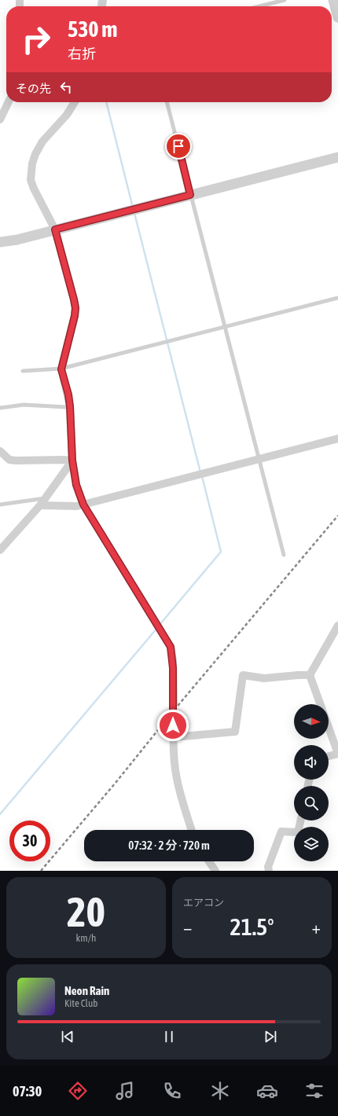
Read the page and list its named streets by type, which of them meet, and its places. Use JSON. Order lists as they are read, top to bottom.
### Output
{
  "north": "right",
  "page": {
    "turn": ["530 m", "右折"],
    "then": "その先",
    "limit": "30",
    "trip": "07:32 · 2 分 · 720 m",
    "tile": [
      ["20", "km/h"],
      "エアコン"
    ],
    "heat": ["−", "21.5°", "+"],
    "song": ["Neon Rain", "Kite Club"],
    "tabs": "07:30"
  }
}
